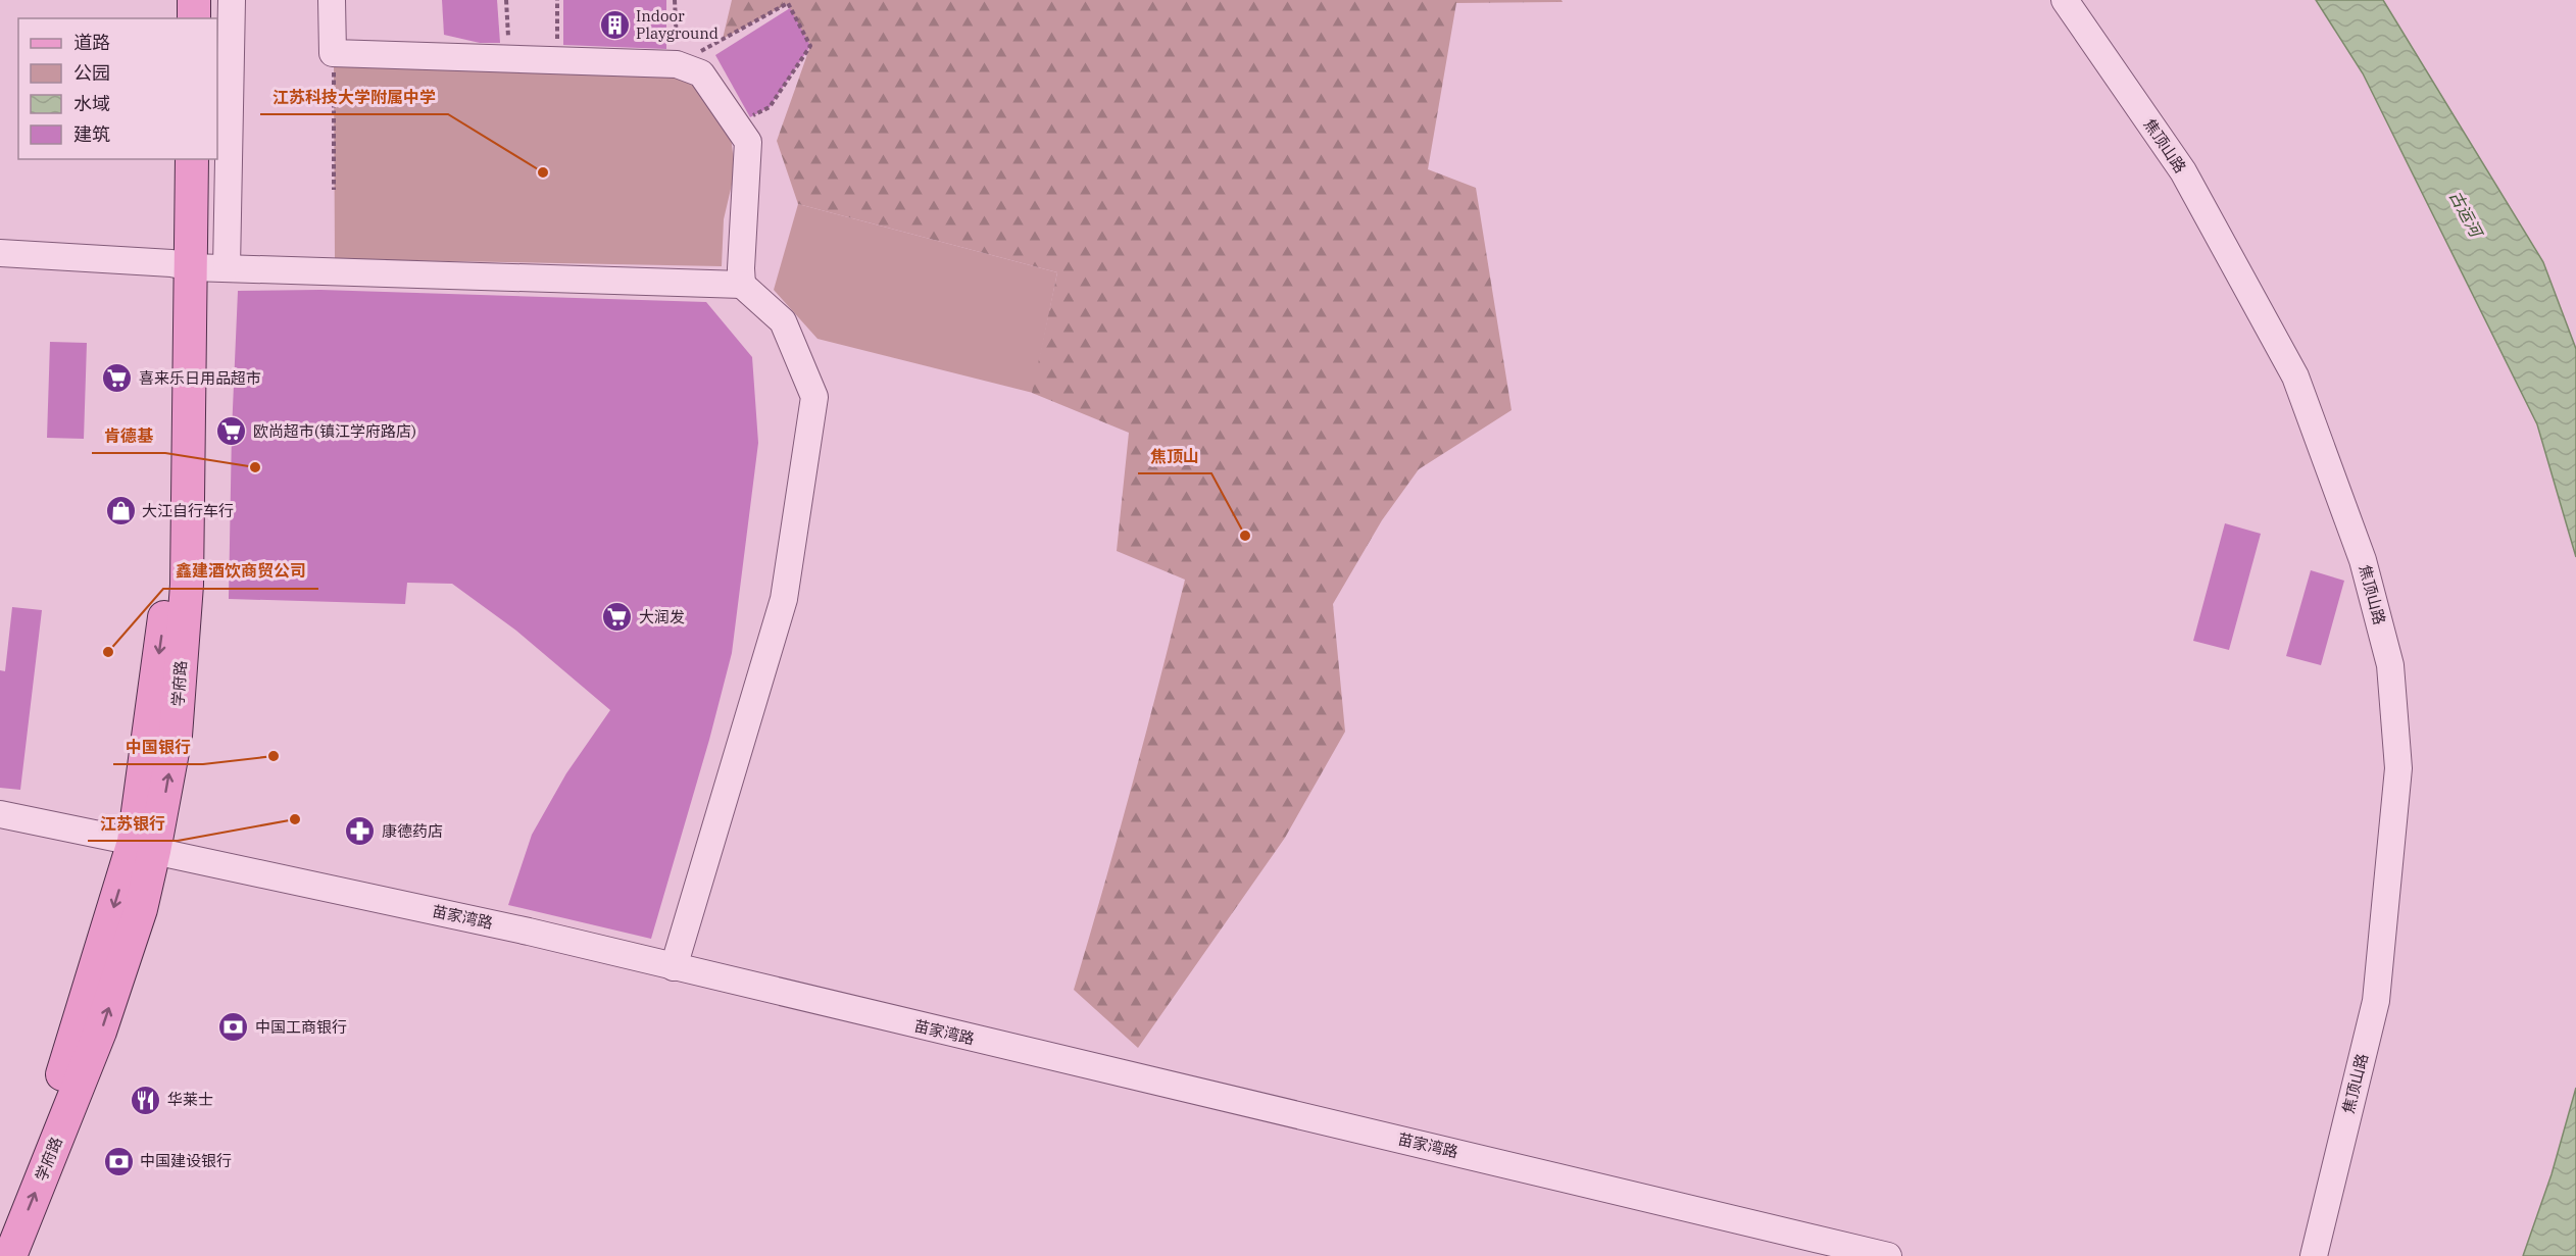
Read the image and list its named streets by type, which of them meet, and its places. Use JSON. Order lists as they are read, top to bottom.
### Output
{
  "streets": {
    "main road": ["学府路"],
    "street": ["焦顶山路", "苗家湾路"]
  },
  "crossings": [
    ["学府路", "苗家湾路"]
  ],
  "water": ["古运河"],
  "places": {
    "building": ["Indoor Playground"],
    "other": [
      "江苏科技大学附属中学",
      "肯德基",
      "焦顶山",
      "鑫建酒饮商贸公司",
      "中国银行",
      "江苏银行"
    ],
    "supermarket": ["喜来乐日用品超市", "欧尚超市(镇江学府路店)", "大润发"],
    "shop": ["大江自行车行"],
    "pharmacy": ["康德药店"],
    "bank": ["中国工商银行", "中国建设银行"],
    "restaurant": ["华莱士"]
  },
  "legend": [
    "道路",
    "公园",
    "水域",
    "建筑"
  ]
}
